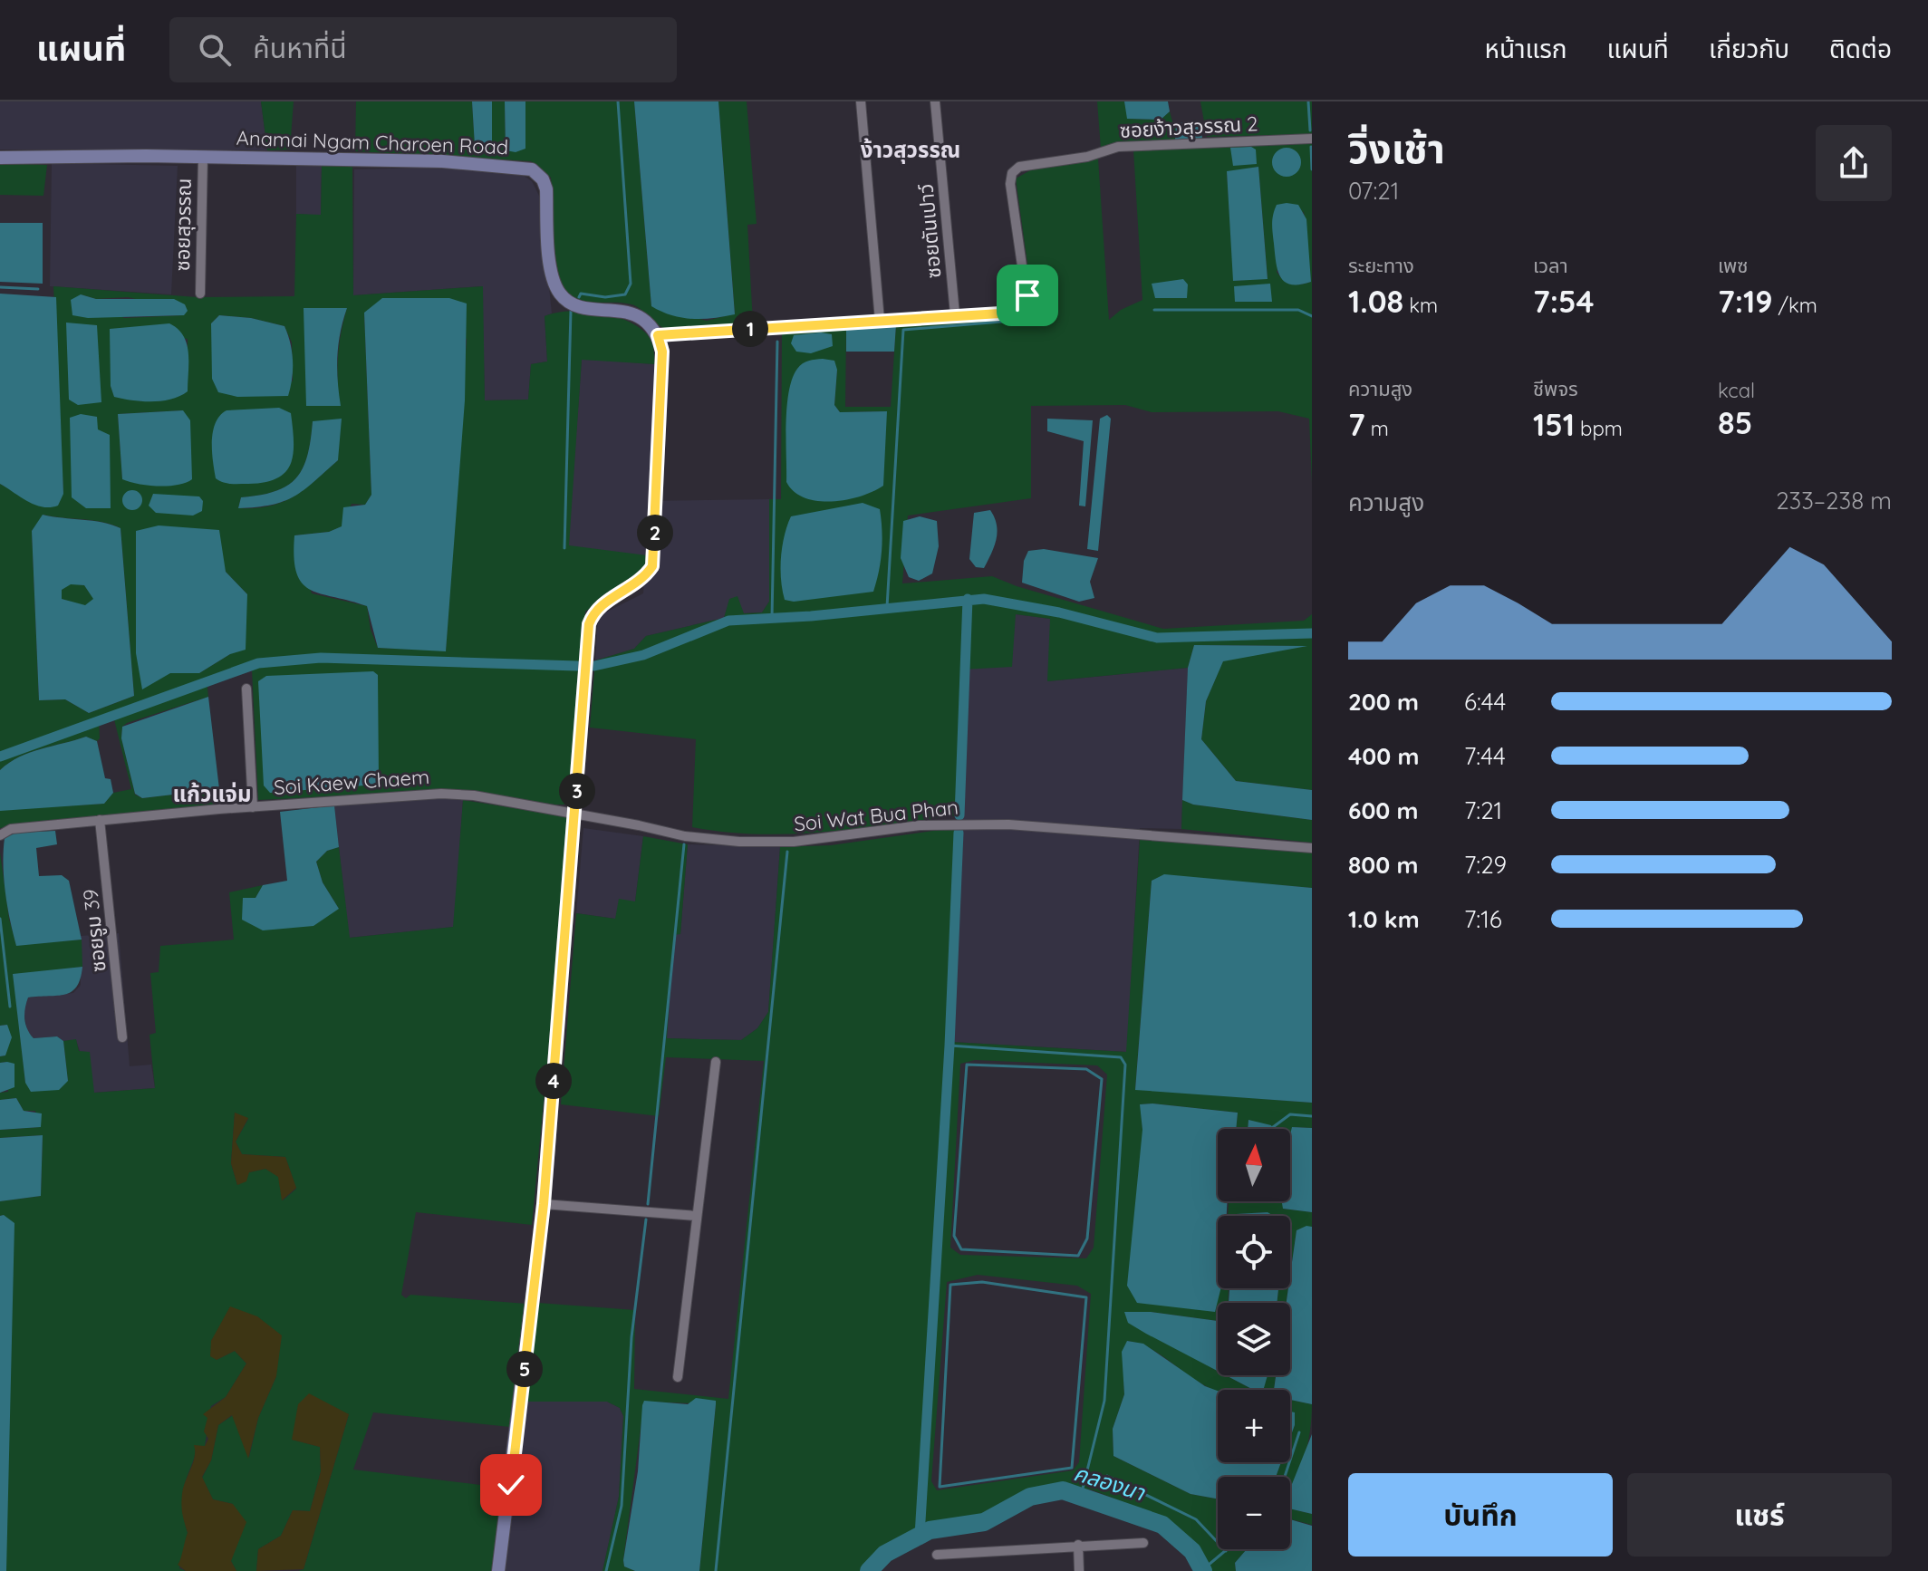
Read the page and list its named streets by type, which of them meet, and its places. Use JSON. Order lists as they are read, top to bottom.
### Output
{
  "streets": {
    "street": [
      "ซอยง้าวสุวรรณ 2",
      "Anamai Ngam Charoen Road",
      "ซอยสุวรรณ",
      "ซอยตันเปาว์",
      "Soi Kaew Chaem",
      "Soi Wat Bua Phan",
      "ซอยรูม 39"
    ]
  },
  "crossings": [
    ["ซอยง้าวสุวรรณ 2", "Anamai Ngam Charoen Road"],
    ["ซอยง้าวสุวรรณ 2", "ซอยตันเปาว์"],
    ["Anamai Ngam Charoen Road", "ซอยสุวรรณ"],
    ["Soi Kaew Chaem", "Soi Wat Bua Phan"],
    ["Soi Kaew Chaem", "ซอยรูม 39"]
  ],
  "districts": ["ง้าวสุวรรณ", "แก้วแจ่ม"],
  "water": ["คลองนา"],
  "north": "top",
  "page": {
    "header": "แผนที่",
    "search": "ค้นหาที่นี่",
    "nav": [
      "หน้าแรก",
      "แผนที่",
      "เกี่ยวกับ",
      "ติดต่อ"
    ],
    "heading": ["วิ่งเช้า", "07:21"],
    "stats": [
      ["ระยะทาง", "1.08 km"],
      ["เวลา", "7:54"],
      ["เพซ", "7:19 /km"],
      ["ความสูง", "7 m"],
      ["ชีพจร", "151 bpm"],
      ["kcal", "85"]
    ],
    "pins": [
      "1",
      "2",
      "3",
      "4",
      "5"
    ],
    "chart": ["ความสูง", "233–238 m"],
    "list": [
      {
        "name": "200 m",
        "note": "6:44"
      },
      {
        "name": "400 m",
        "note": "7:44"
      },
      {
        "name": "600 m",
        "note": "7:21"
      },
      {
        "name": "800 m",
        "note": "7:29"
      },
      {
        "name": "1.0 km",
        "note": "7:16"
      }
    ],
    "map_buttons": ["+", "−"],
    "buttons": ["บันทึก", "แชร์"]
  }
}
